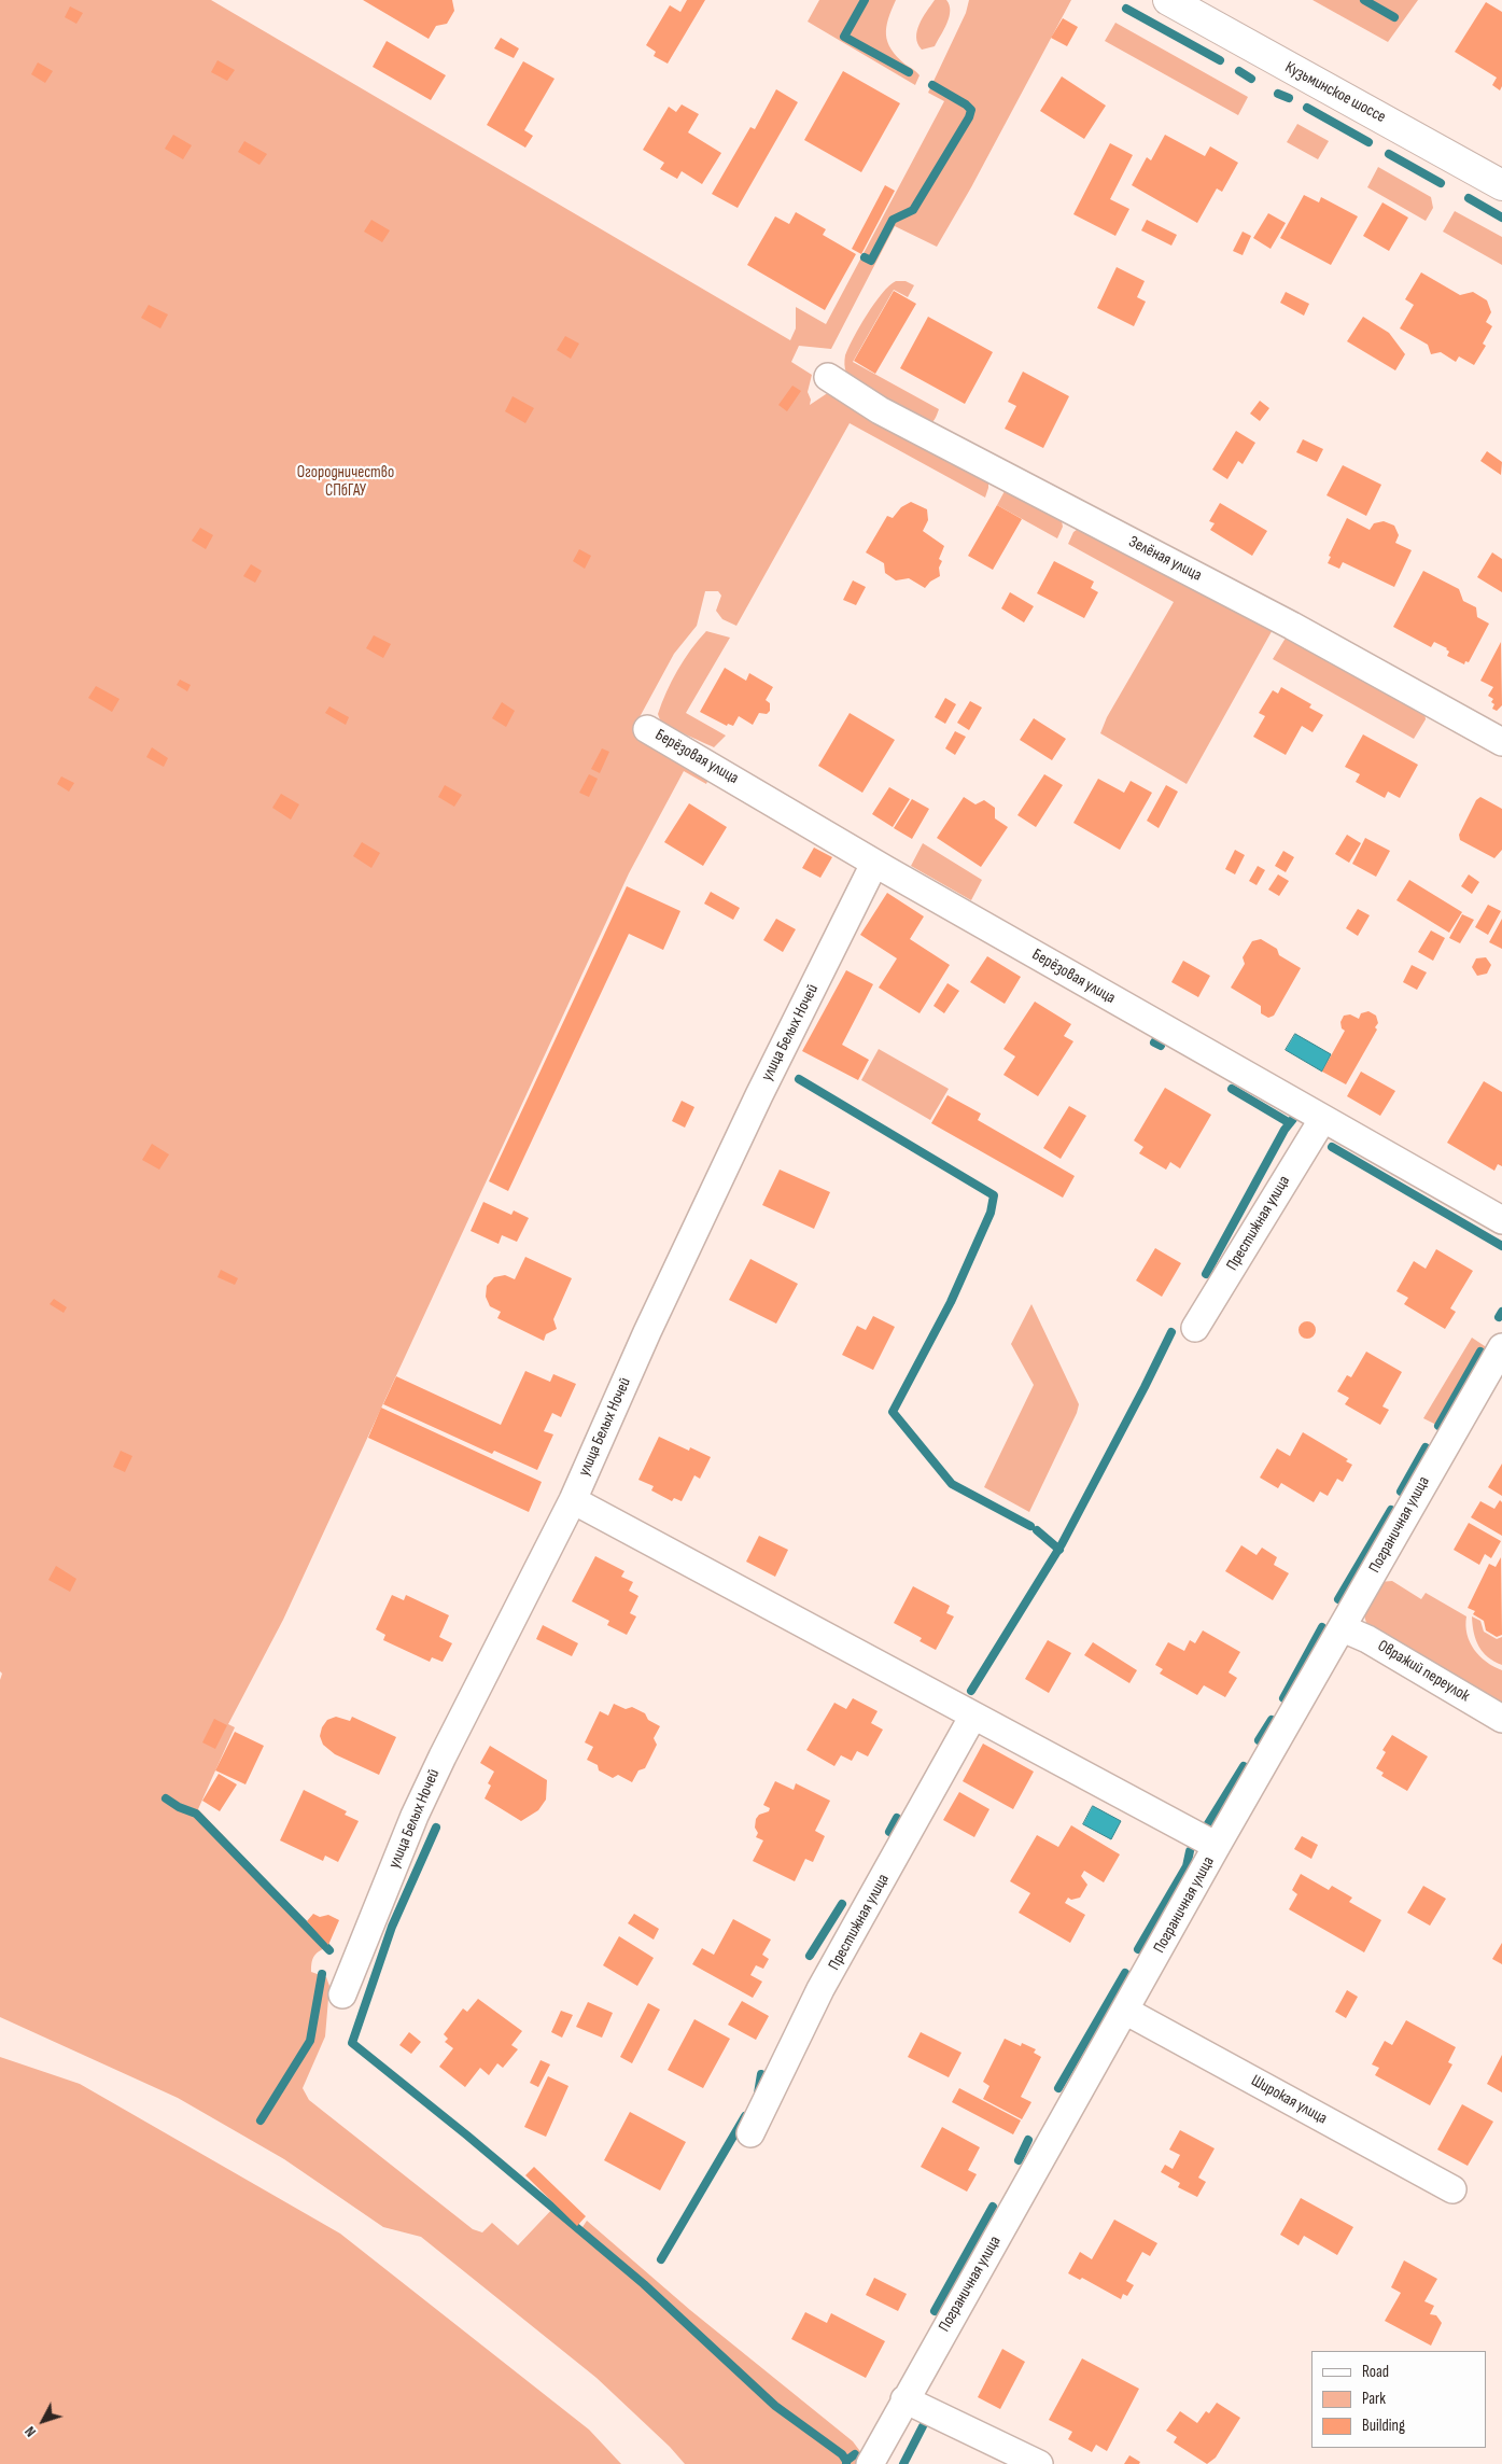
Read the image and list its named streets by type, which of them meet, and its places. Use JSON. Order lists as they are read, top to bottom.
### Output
{
  "streets": {
    "main road": ["Кузьминское шоссе"],
    "street": [
      "Зелёная улица",
      "Берёзовая улица",
      "улица Белых Ночей",
      "Престижная улица",
      "Пограничная улица",
      "Овражий переулок",
      "Широкая улица"
    ]
  },
  "crossings": [
    ["Берёзовая улица", "улица Белых Ночей"],
    ["Берёзовая улица", "Престижная улица"],
    ["Пограничная улица", "Овражий переулок"],
    ["Пограничная улица", "Широкая улица"]
  ],
  "parks": ["Огородничество СПбГАУ"],
  "legend": ["Road", "Park", "Building"],
  "north": "bottom left"
}
